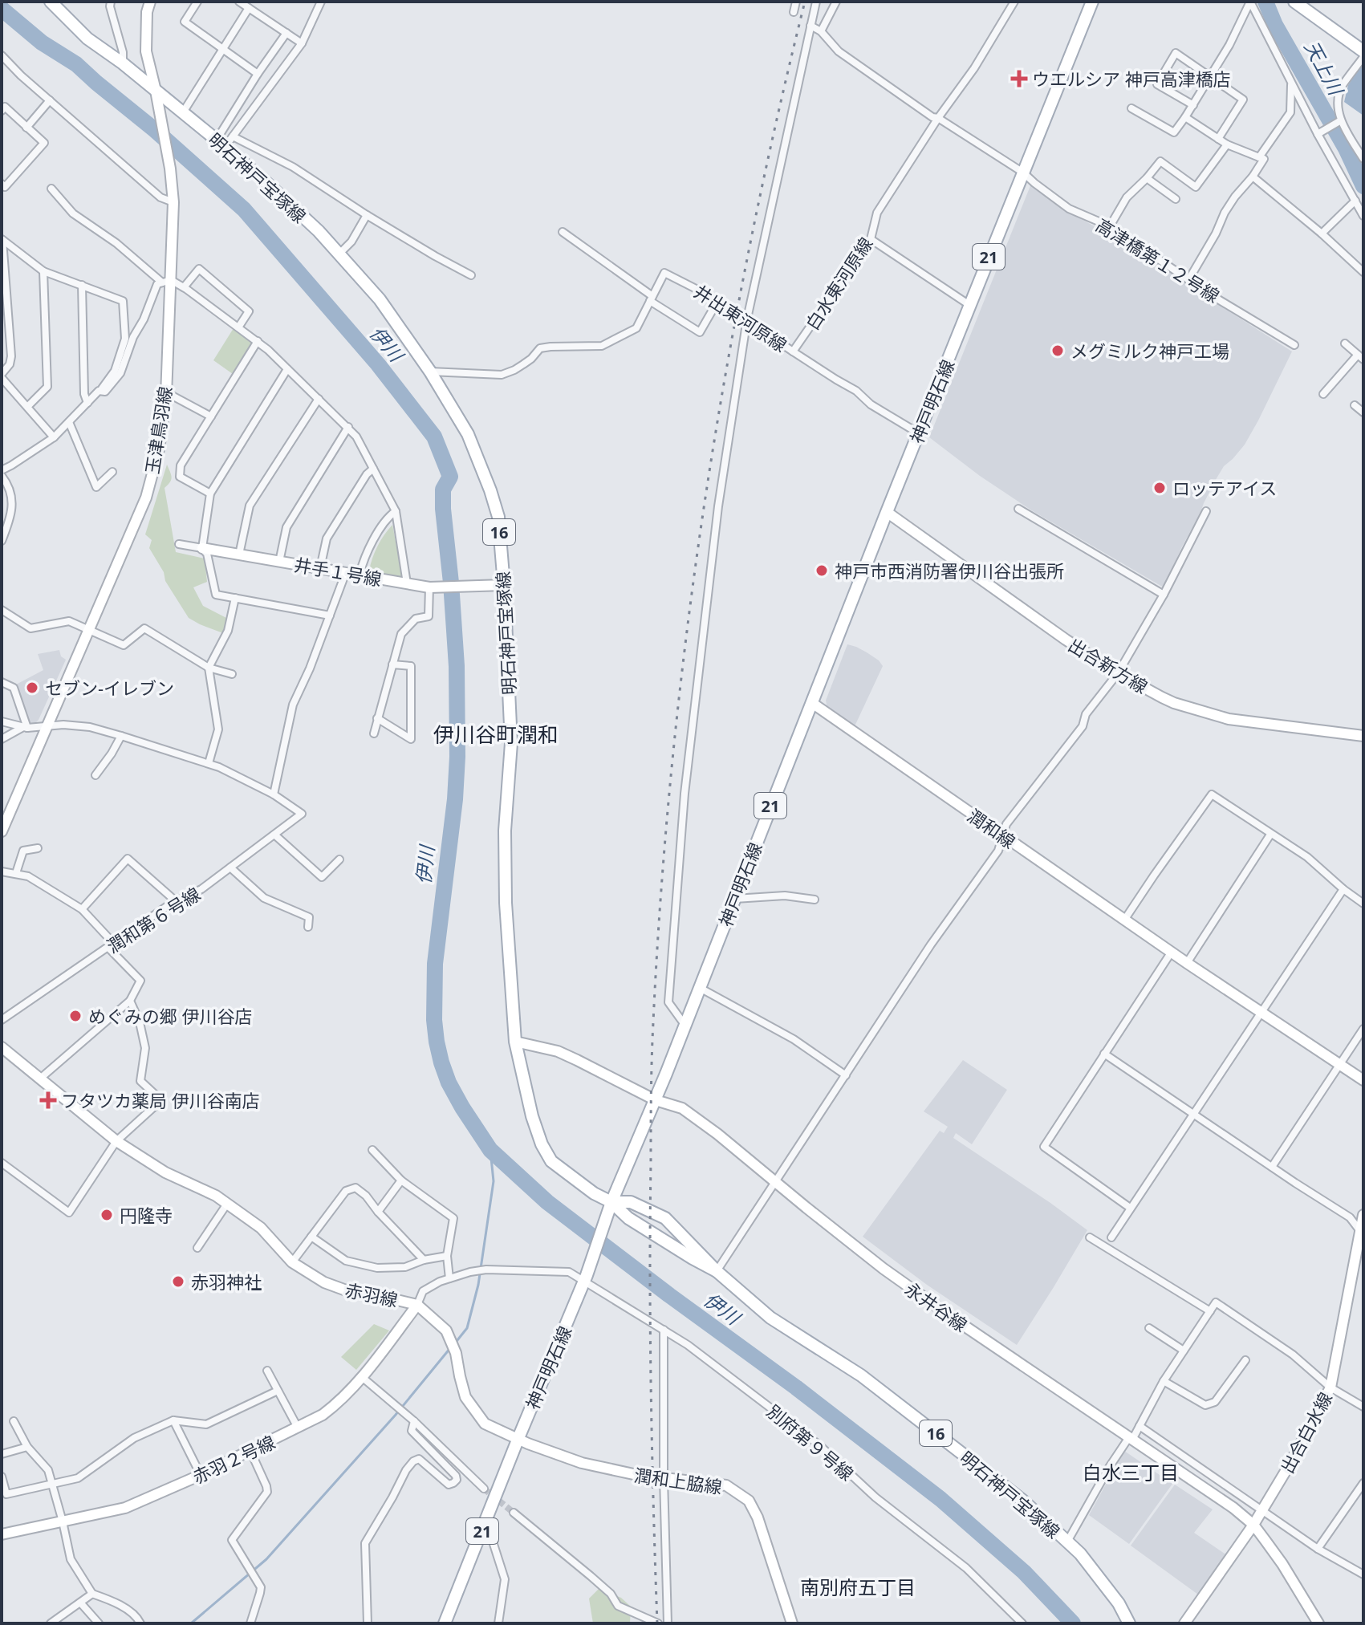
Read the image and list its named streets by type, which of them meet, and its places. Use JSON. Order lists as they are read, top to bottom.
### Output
{
  "streets": {
    "main road": [
      "明石神戸宝塚線",
      "21",
      "神戸明石線",
      "16"
    ],
    "street": [
      "高津橋第１２号線",
      "白水東河原線",
      "井出東河原線",
      "玉津鳥羽線",
      "井手１号線",
      "出合新方線",
      "潤和線",
      "潤和第６号線",
      "赤羽線",
      "永井谷線",
      "出合白水線",
      "別府第９号線",
      "赤羽２号線",
      "潤和上脇線"
    ]
  },
  "crossings": [
    ["明石神戸宝塚線", "井出東河原線"],
    ["明石神戸宝塚線", "神戸明石線"],
    ["明石神戸宝塚線", "玉津鳥羽線"],
    ["明石神戸宝塚線", "井手１号線"],
    ["明石神戸宝塚線", "永井谷線"],
    ["高津橋第１２号線", "白水東河原線"],
    ["高津橋第１２号線", "神戸明石線"],
    ["白水東河原線", "井出東河原線"],
    ["神戸明石線", "出合新方線"],
    ["神戸明石線", "潤和線"],
    ["神戸明石線", "赤羽線"],
    ["神戸明石線", "永井谷線"],
    ["神戸明石線", "別府第９号線"],
    ["神戸明石線", "潤和上脇線"],
    ["赤羽線", "別府第９号線"],
    ["赤羽線", "赤羽２号線"],
    ["赤羽線", "潤和上脇線"],
    ["永井谷線", "出合白水線"],
    ["別府第９号線", "赤羽２号線"]
  ],
  "districts": ["伊川谷町潤和", "白水三丁目", "南別府五丁目"],
  "water": ["天上川", "伊川"],
  "places": {
    "health": ["ウエルシア 神戸高津橋店", "フタツカ薬局 伊川谷南店"],
    "other": [
      "メグミルク神戸工場",
      "ロッテアイス",
      "神戸市西消防署伊川谷出張所",
      "セブン-イレブン",
      "めぐみの郷 伊川谷店",
      "円隆寺",
      "赤羽神社"
    ]
  }
}
